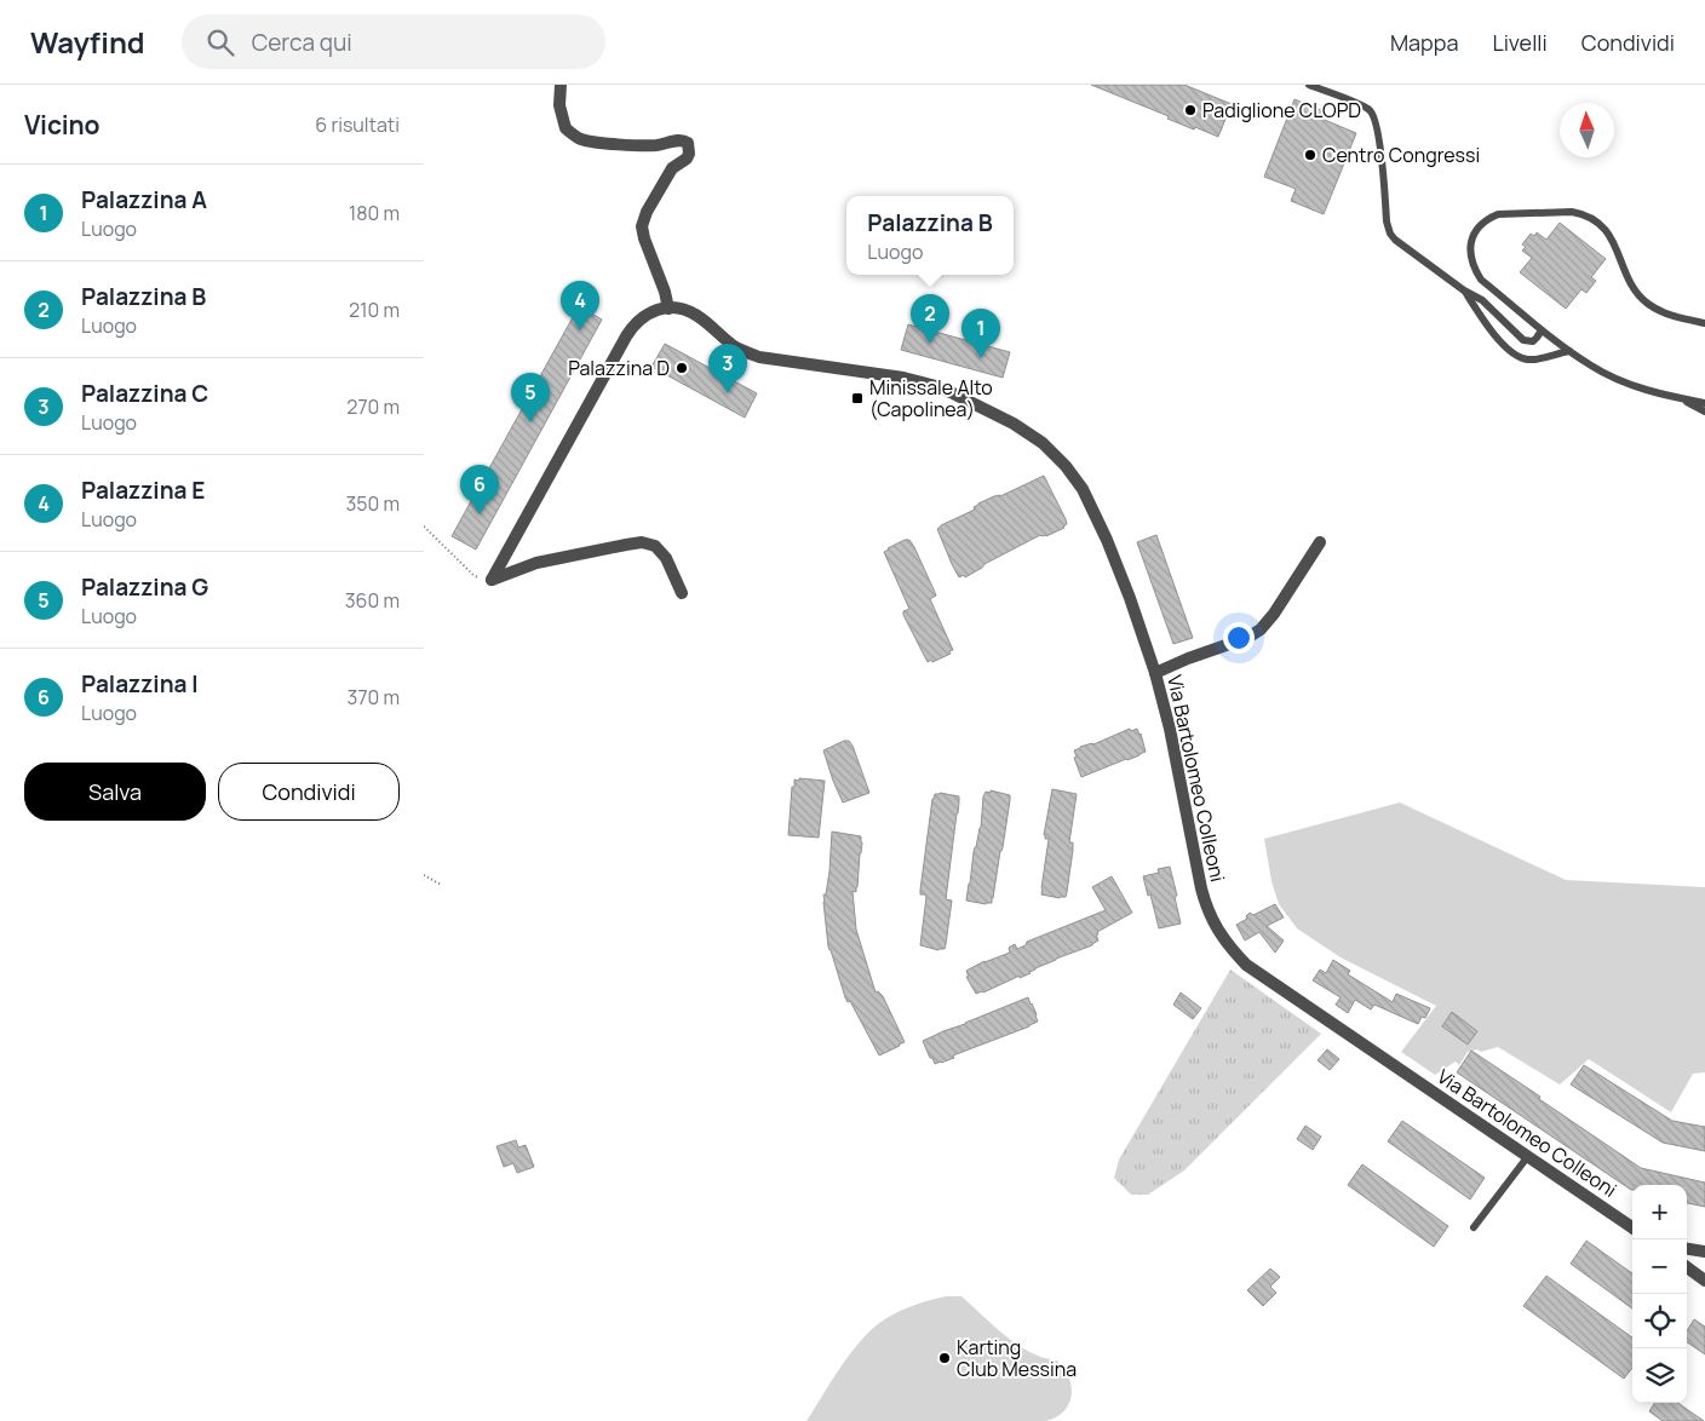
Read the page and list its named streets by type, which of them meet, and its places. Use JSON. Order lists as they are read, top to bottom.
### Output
{
  "streets": {
    "street": ["Via Bartolomeo Colleoni"]
  },
  "places": {
    "other": [
      "Padiglione CLOPD",
      "Centro Congressi",
      "Palazzina D",
      "Karting Club Messina"
    ],
    "transit": ["Minissale Alto (Capolinea)"]
  },
  "north": "top",
  "page": {
    "header": "Wayfind",
    "search": "Cerca qui",
    "nav": ["Mappa", "Livelli", "Condividi"],
    "heading": ["Vicino", "6 risultati"],
    "list": [
      {
        "mark": "1",
        "name": "Palazzina A",
        "note": "Luogo",
        "value": "180 m"
      },
      {
        "mark": "2",
        "name": "Palazzina B",
        "note": "Luogo",
        "value": "210 m"
      },
      {
        "mark": "3",
        "name": "Palazzina C",
        "note": "Luogo",
        "value": "270 m"
      },
      {
        "mark": "4",
        "name": "Palazzina E",
        "note": "Luogo",
        "value": "350 m"
      },
      {
        "mark": "5",
        "name": "Palazzina G",
        "note": "Luogo",
        "value": "360 m"
      },
      {
        "mark": "6",
        "name": "Palazzina I",
        "note": "Luogo",
        "value": "370 m"
      }
    ],
    "popup": ["Palazzina B", "Luogo"],
    "pins": [
      "4",
      "2",
      "1",
      "3",
      "5",
      "6"
    ],
    "buttons": ["Salva", "Condividi"],
    "map_buttons": ["+", "−"]
  }
}
